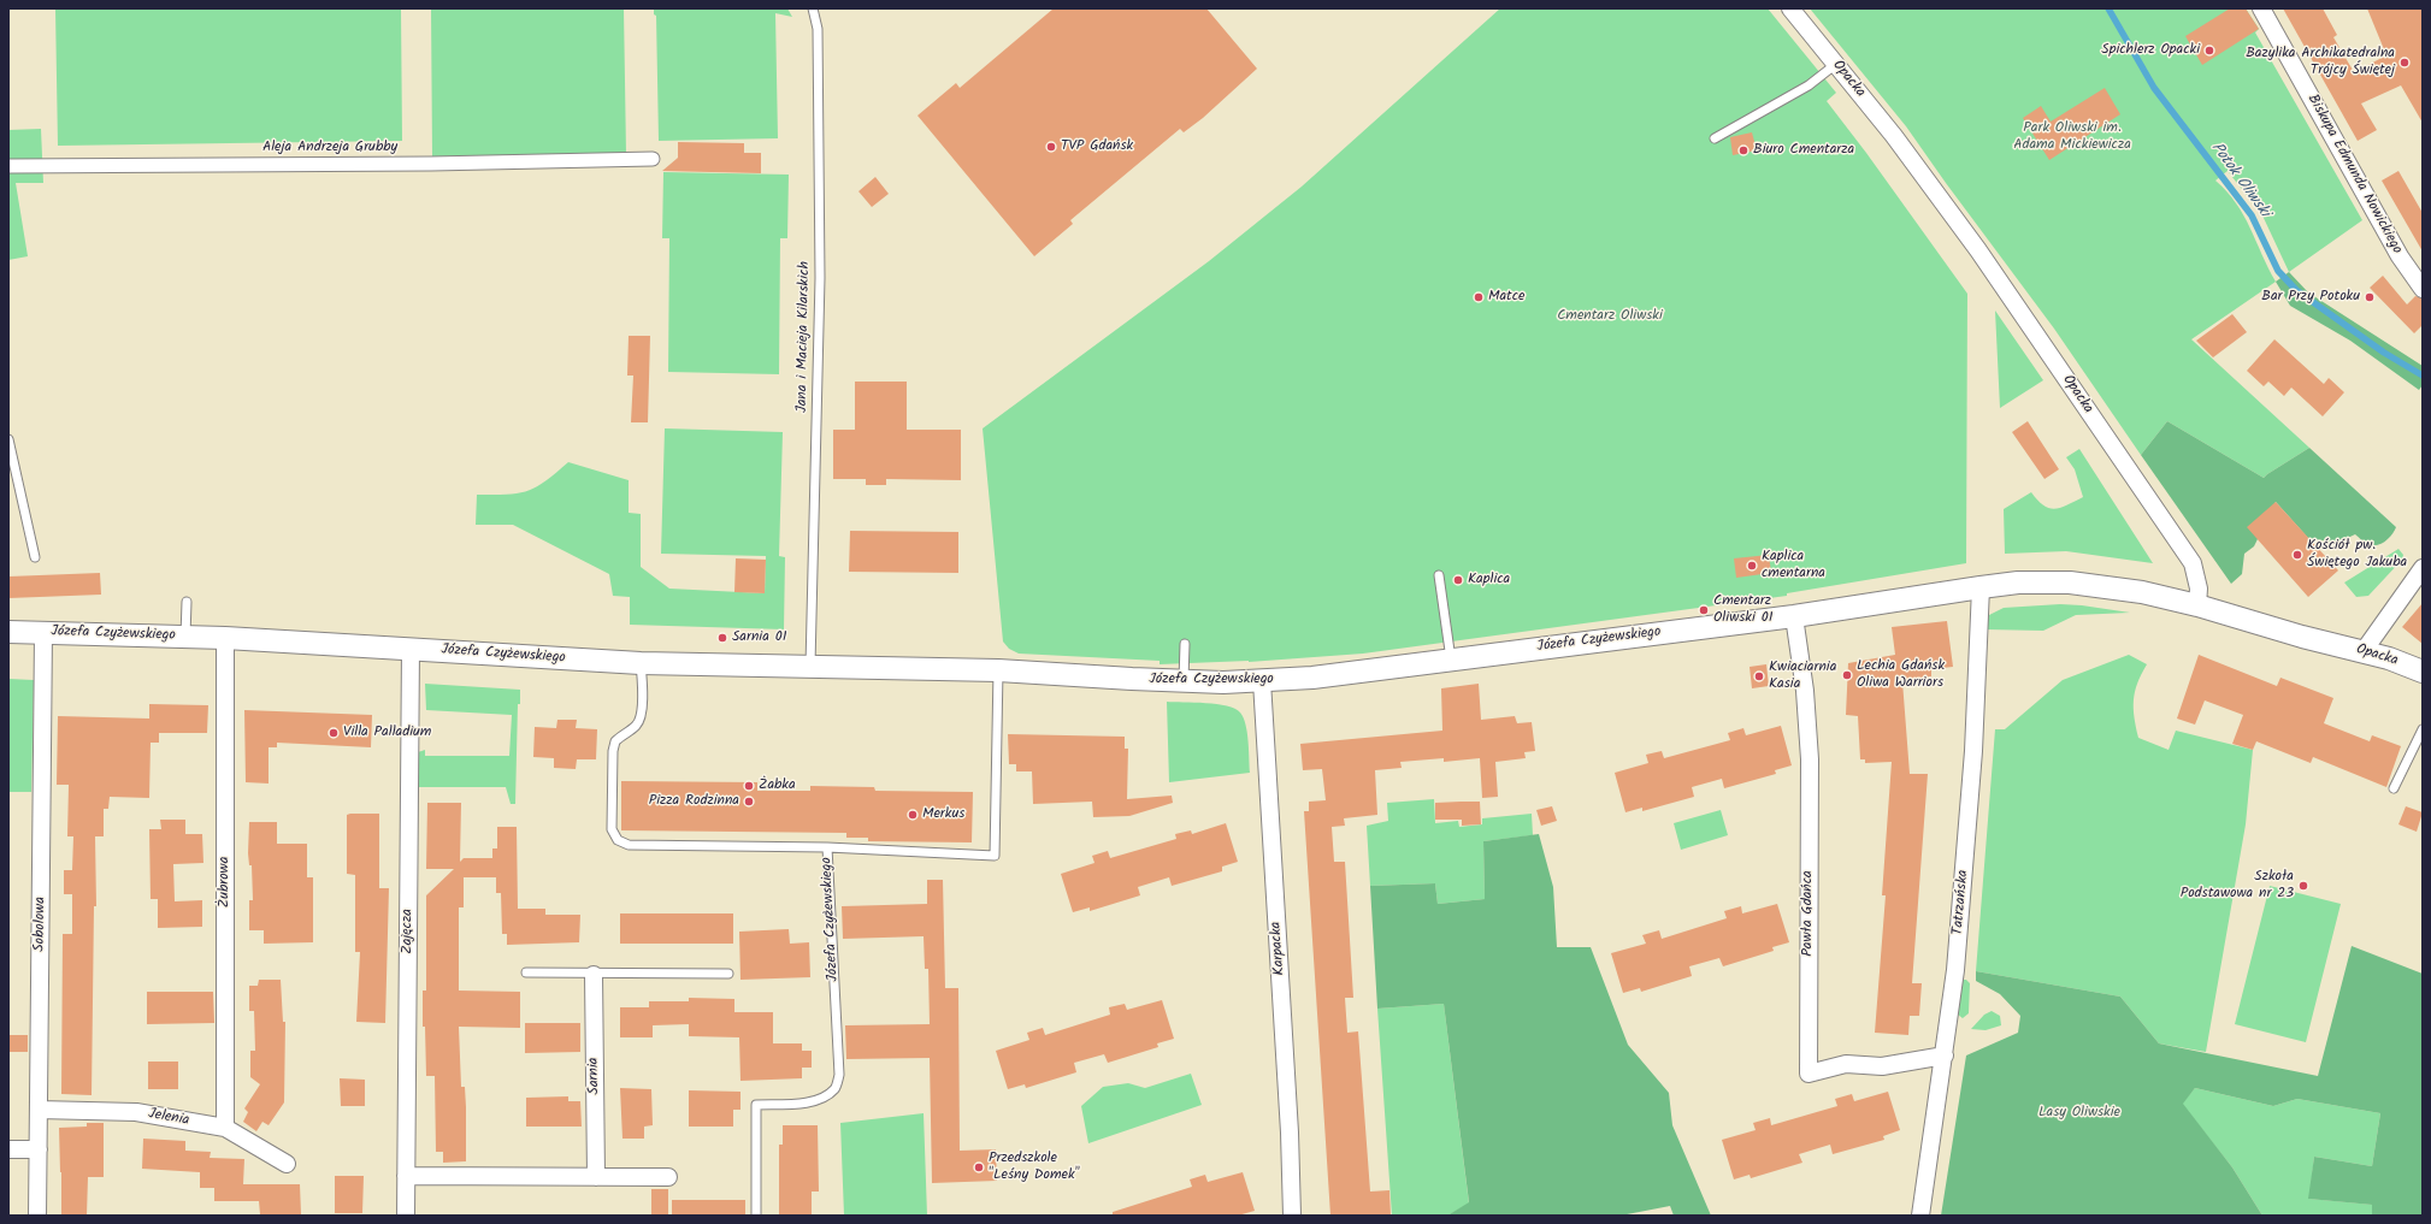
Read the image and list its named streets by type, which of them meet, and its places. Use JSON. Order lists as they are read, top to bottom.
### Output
{
  "streets": {
    "street": [
      "Opacka",
      "Aleja Andrzeja Grubby",
      "Biskupa Edmunda Nowickiego",
      "Józefa Czyżewskiego",
      "Żubrowa",
      "Tatrzańska",
      "Pawła Gdańca",
      "Sobolowa",
      "Zajęcza",
      "Karpacka",
      "Sarnia",
      "Jelenia"
    ],
    "lane": ["Jana i Macieja Kilarskich"]
  },
  "crossings": [
    ["Opacka", "Józefa Czyżewskiego"],
    ["Jana i Macieja Kilarskich", "Józefa Czyżewskiego"],
    ["Józefa Czyżewskiego", "Żubrowa"],
    ["Józefa Czyżewskiego", "Tatrzańska"],
    ["Józefa Czyżewskiego", "Pawła Gdańca"],
    ["Józefa Czyżewskiego", "Sobolowa"],
    ["Józefa Czyżewskiego", "Zajęcza"],
    ["Józefa Czyżewskiego", "Karpacka"],
    ["Żubrowa", "Jelenia"],
    ["Tatrzańska", "Pawła Gdańca"],
    ["Sobolowa", "Jelenia"]
  ],
  "water": ["Potok Oliwski"],
  "parks": ["Park Oliwski im. Adama Mickiewicza", "Cmentarz Oliwski", "Lasy Oliwskie"],
  "places": [
    "Spichlerz Opacki",
    "Bazylika Archikatedralna Trójcy Świętej",
    "TVP Gdańsk",
    "Biuro Cmentarza",
    "Matce",
    "Bar Przy Potoku",
    "Kościół pw. Świętego Jakuba",
    "Kaplica cmentarna",
    "Kaplica",
    "Cmentarz Oliwski 01",
    "Sarnia 01",
    "Lechia Gdańsk Oliwa Warriors",
    "Kwiaciarnia Kasia",
    "Villa Palladium",
    "Żabka",
    "Pizza Rodzinna",
    "Merkus",
    "Szkoła Podstawowa nr 23",
    "Przedszkole \"Leśny Domek\""
  ]
}
